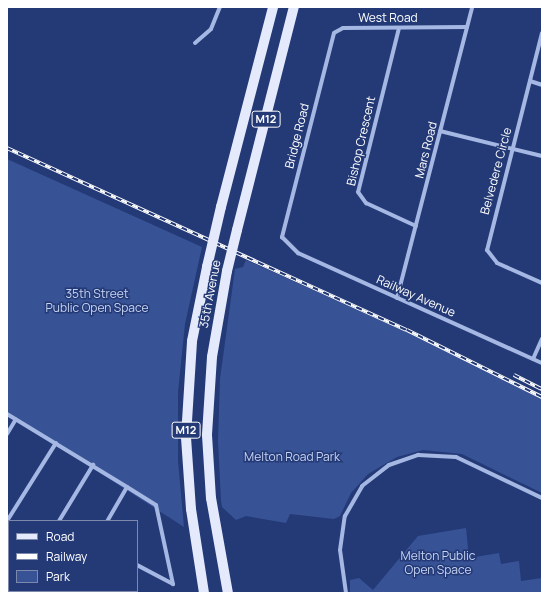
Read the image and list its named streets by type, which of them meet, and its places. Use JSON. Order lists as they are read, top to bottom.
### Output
{
  "streets": {
    "main road": ["M12", "35th Avenue"],
    "street": [
      "West Road",
      "Bridge Road",
      "Bishop Crescent",
      "Mars Road",
      "Belvedere Circle",
      "Railway Avenue"
    ]
  },
  "crossings": [
    ["West Road", "Bridge Road"],
    ["West Road", "Bishop Crescent"],
    ["West Road", "Mars Road"],
    ["Bridge Road", "Railway Avenue"],
    ["Bishop Crescent", "Mars Road"],
    ["Mars Road", "Railway Avenue"]
  ],
  "parks": ["35th Street Public Open Space", "Melton Road Park", "Melton Public Open Space"],
  "legend": ["Road", "Railway", "Park"]
}
